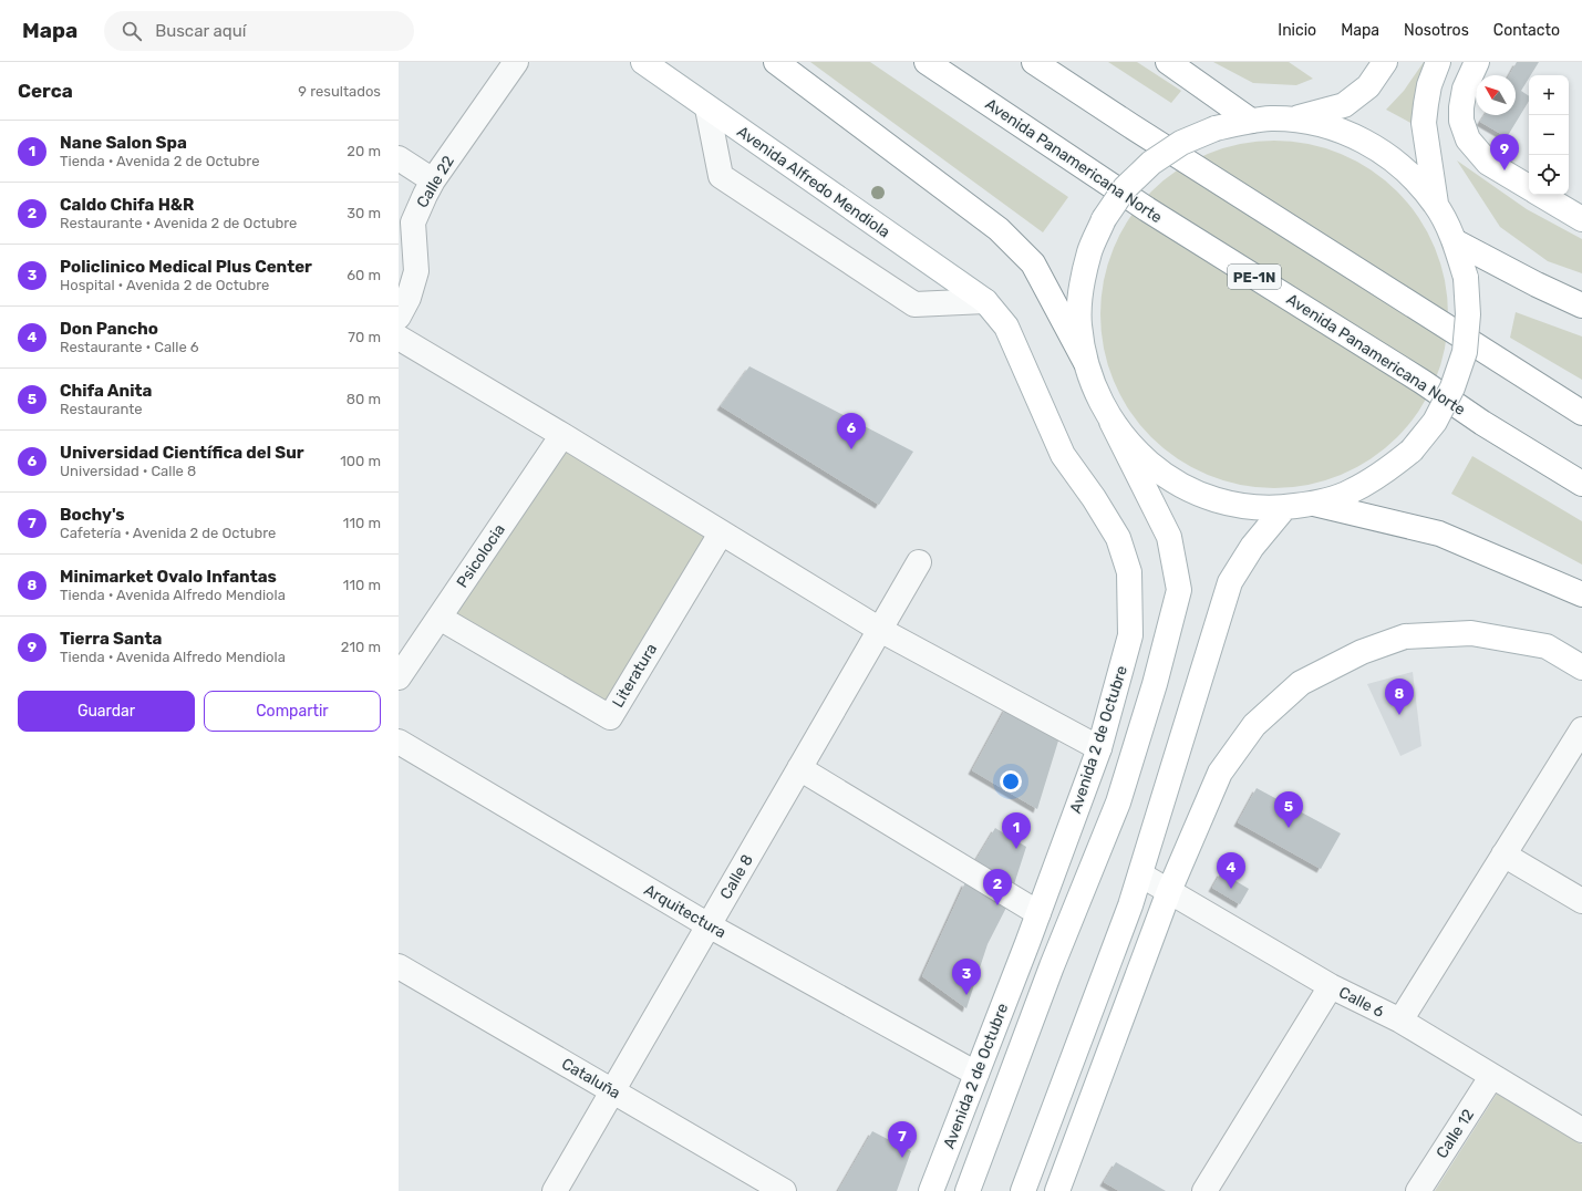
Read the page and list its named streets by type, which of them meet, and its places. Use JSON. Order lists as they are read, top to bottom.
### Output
{
  "streets": {
    "main road": [
      "Avenida Panamericana Norte",
      "Avenida Alfredo Mendiola",
      "PE-1N",
      "Avenida 2 de Octubre"
    ],
    "street": [
      "Calle 22",
      "Psicolocia",
      "Literatura",
      "Calle 8",
      "Arquitectura",
      "Calle 6",
      "Cataluña",
      "Calle 12"
    ]
  },
  "crossings": [
    ["Avenida Alfredo Mendiola", "Avenida 2 de Octubre"],
    ["Psicolocia", "Literatura"],
    ["Avenida 2 de Octubre", "Arquitectura"],
    ["Calle 8", "Arquitectura"],
    ["Calle 8", "Cataluña"],
    ["Calle 6", "Calle 12"]
  ],
  "north": "top left",
  "page": {
    "header": "Mapa",
    "search": "Buscar aquí",
    "nav": [
      "Inicio",
      "Mapa",
      "Nosotros",
      "Contacto"
    ],
    "heading": ["Cerca", "9 resultados"],
    "map_buttons": ["+", "−"],
    "list": [
      {
        "mark": "1",
        "name": "Nane Salon Spa",
        "note": "Tienda · Avenida 2 de Octubre",
        "value": "20 m"
      },
      {
        "mark": "2",
        "name": "Caldo Chifa H&R",
        "note": "Restaurante · Avenida 2 de Octubre",
        "value": "30 m"
      },
      {
        "mark": "3",
        "name": "Policlinico Medical Plus Center",
        "note": "Hospital · Avenida 2 de Octubre",
        "value": "60 m"
      },
      {
        "mark": "4",
        "name": "Don Pancho",
        "note": "Restaurante · Calle 6",
        "value": "70 m"
      },
      {
        "mark": "5",
        "name": "Chifa Anita",
        "note": "Restaurante",
        "value": "80 m"
      },
      {
        "mark": "6",
        "name": "Universidad Científica del Sur",
        "note": "Universidad · Calle 8",
        "value": "100 m"
      },
      {
        "mark": "7",
        "name": "Bochy's",
        "note": "Cafetería · Avenida 2 de Octubre",
        "value": "110 m"
      },
      {
        "mark": "8",
        "name": "Minimarket Ovalo Infantas",
        "note": "Tienda · Avenida Alfredo Mendiola",
        "value": "110 m"
      },
      {
        "mark": "9",
        "name": "Tierra Santa",
        "note": "Tienda · Avenida Alfredo Mendiola",
        "value": "210 m"
      }
    ],
    "pins": [
      "9",
      "6",
      "8",
      "5",
      "1",
      "4",
      "2",
      "3",
      "7"
    ],
    "buttons": ["Guardar", "Compartir"]
  }
}
